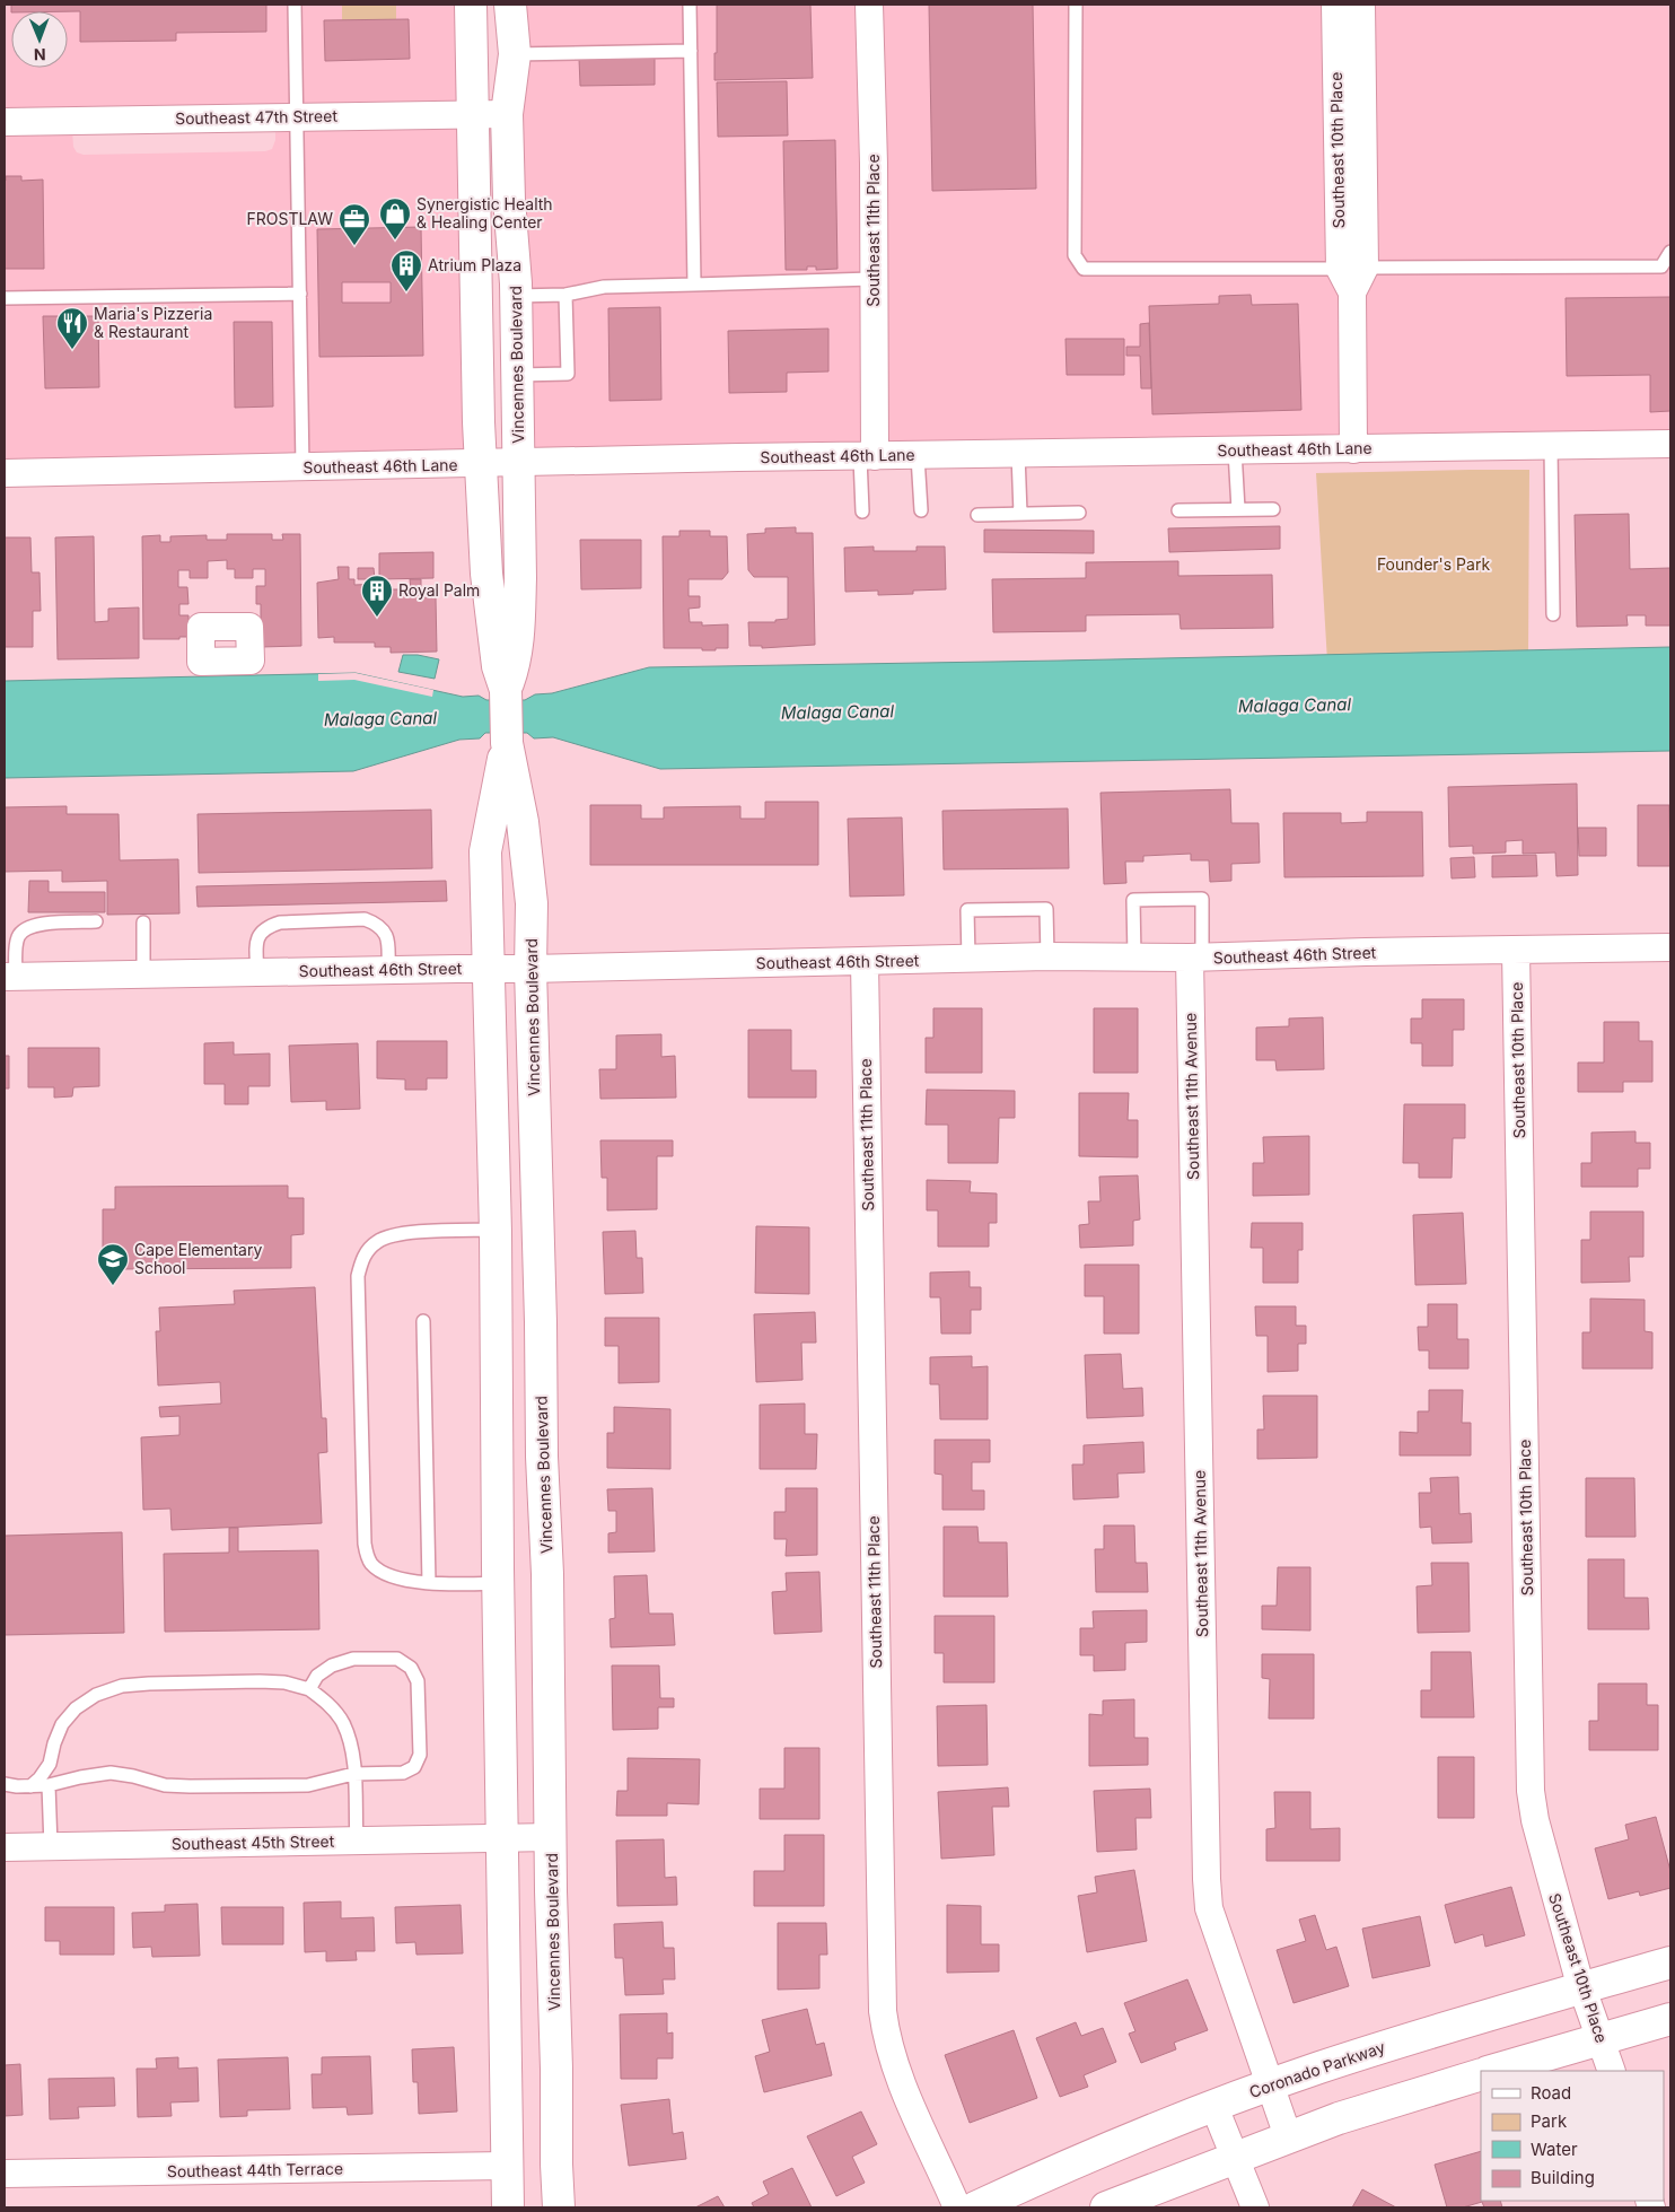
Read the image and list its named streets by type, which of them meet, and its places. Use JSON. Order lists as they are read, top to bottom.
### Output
{
  "streets": {
    "street": [
      "Southeast 47th Street",
      "Southeast 10th Place",
      "Southeast 11th Place",
      "Vincennes Boulevard",
      "Southeast 46th Lane",
      "Southeast 46th Street",
      "Southeast 11th Avenue",
      "Southeast 45th Street",
      "Coronado Parkway",
      "Southeast 44th Terrace"
    ]
  },
  "crossings": [
    ["Southeast 47th Street", "Vincennes Boulevard"],
    ["Southeast 10th Place", "Southeast 46th Lane"],
    ["Southeast 10th Place", "Southeast 46th Street"],
    ["Southeast 10th Place", "Coronado Parkway"],
    ["Southeast 11th Place", "Southeast 46th Lane"],
    ["Southeast 11th Place", "Southeast 46th Street"],
    ["Vincennes Boulevard", "Southeast 46th Lane"],
    ["Vincennes Boulevard", "Southeast 46th Street"],
    ["Vincennes Boulevard", "Southeast 45th Street"],
    ["Vincennes Boulevard", "Southeast 44th Terrace"],
    ["Southeast 46th Street", "Southeast 11th Avenue"],
    ["Southeast 11th Avenue", "Coronado Parkway"]
  ],
  "water": ["Malaga Canal"],
  "parks": ["Founder's Park"],
  "places": {
    "shop": ["Synergistic Health & Healing Center"],
    "office": ["FROSTLAW"],
    "building": ["Atrium Plaza", "Royal Palm"],
    "restaurant": ["Maria's Pizzeria & Restaurant"],
    "school or university": ["Cape Elementary School"]
  },
  "legend": [
    "Road",
    "Park",
    "Water",
    "Building"
  ],
  "north": "bottom"
}
